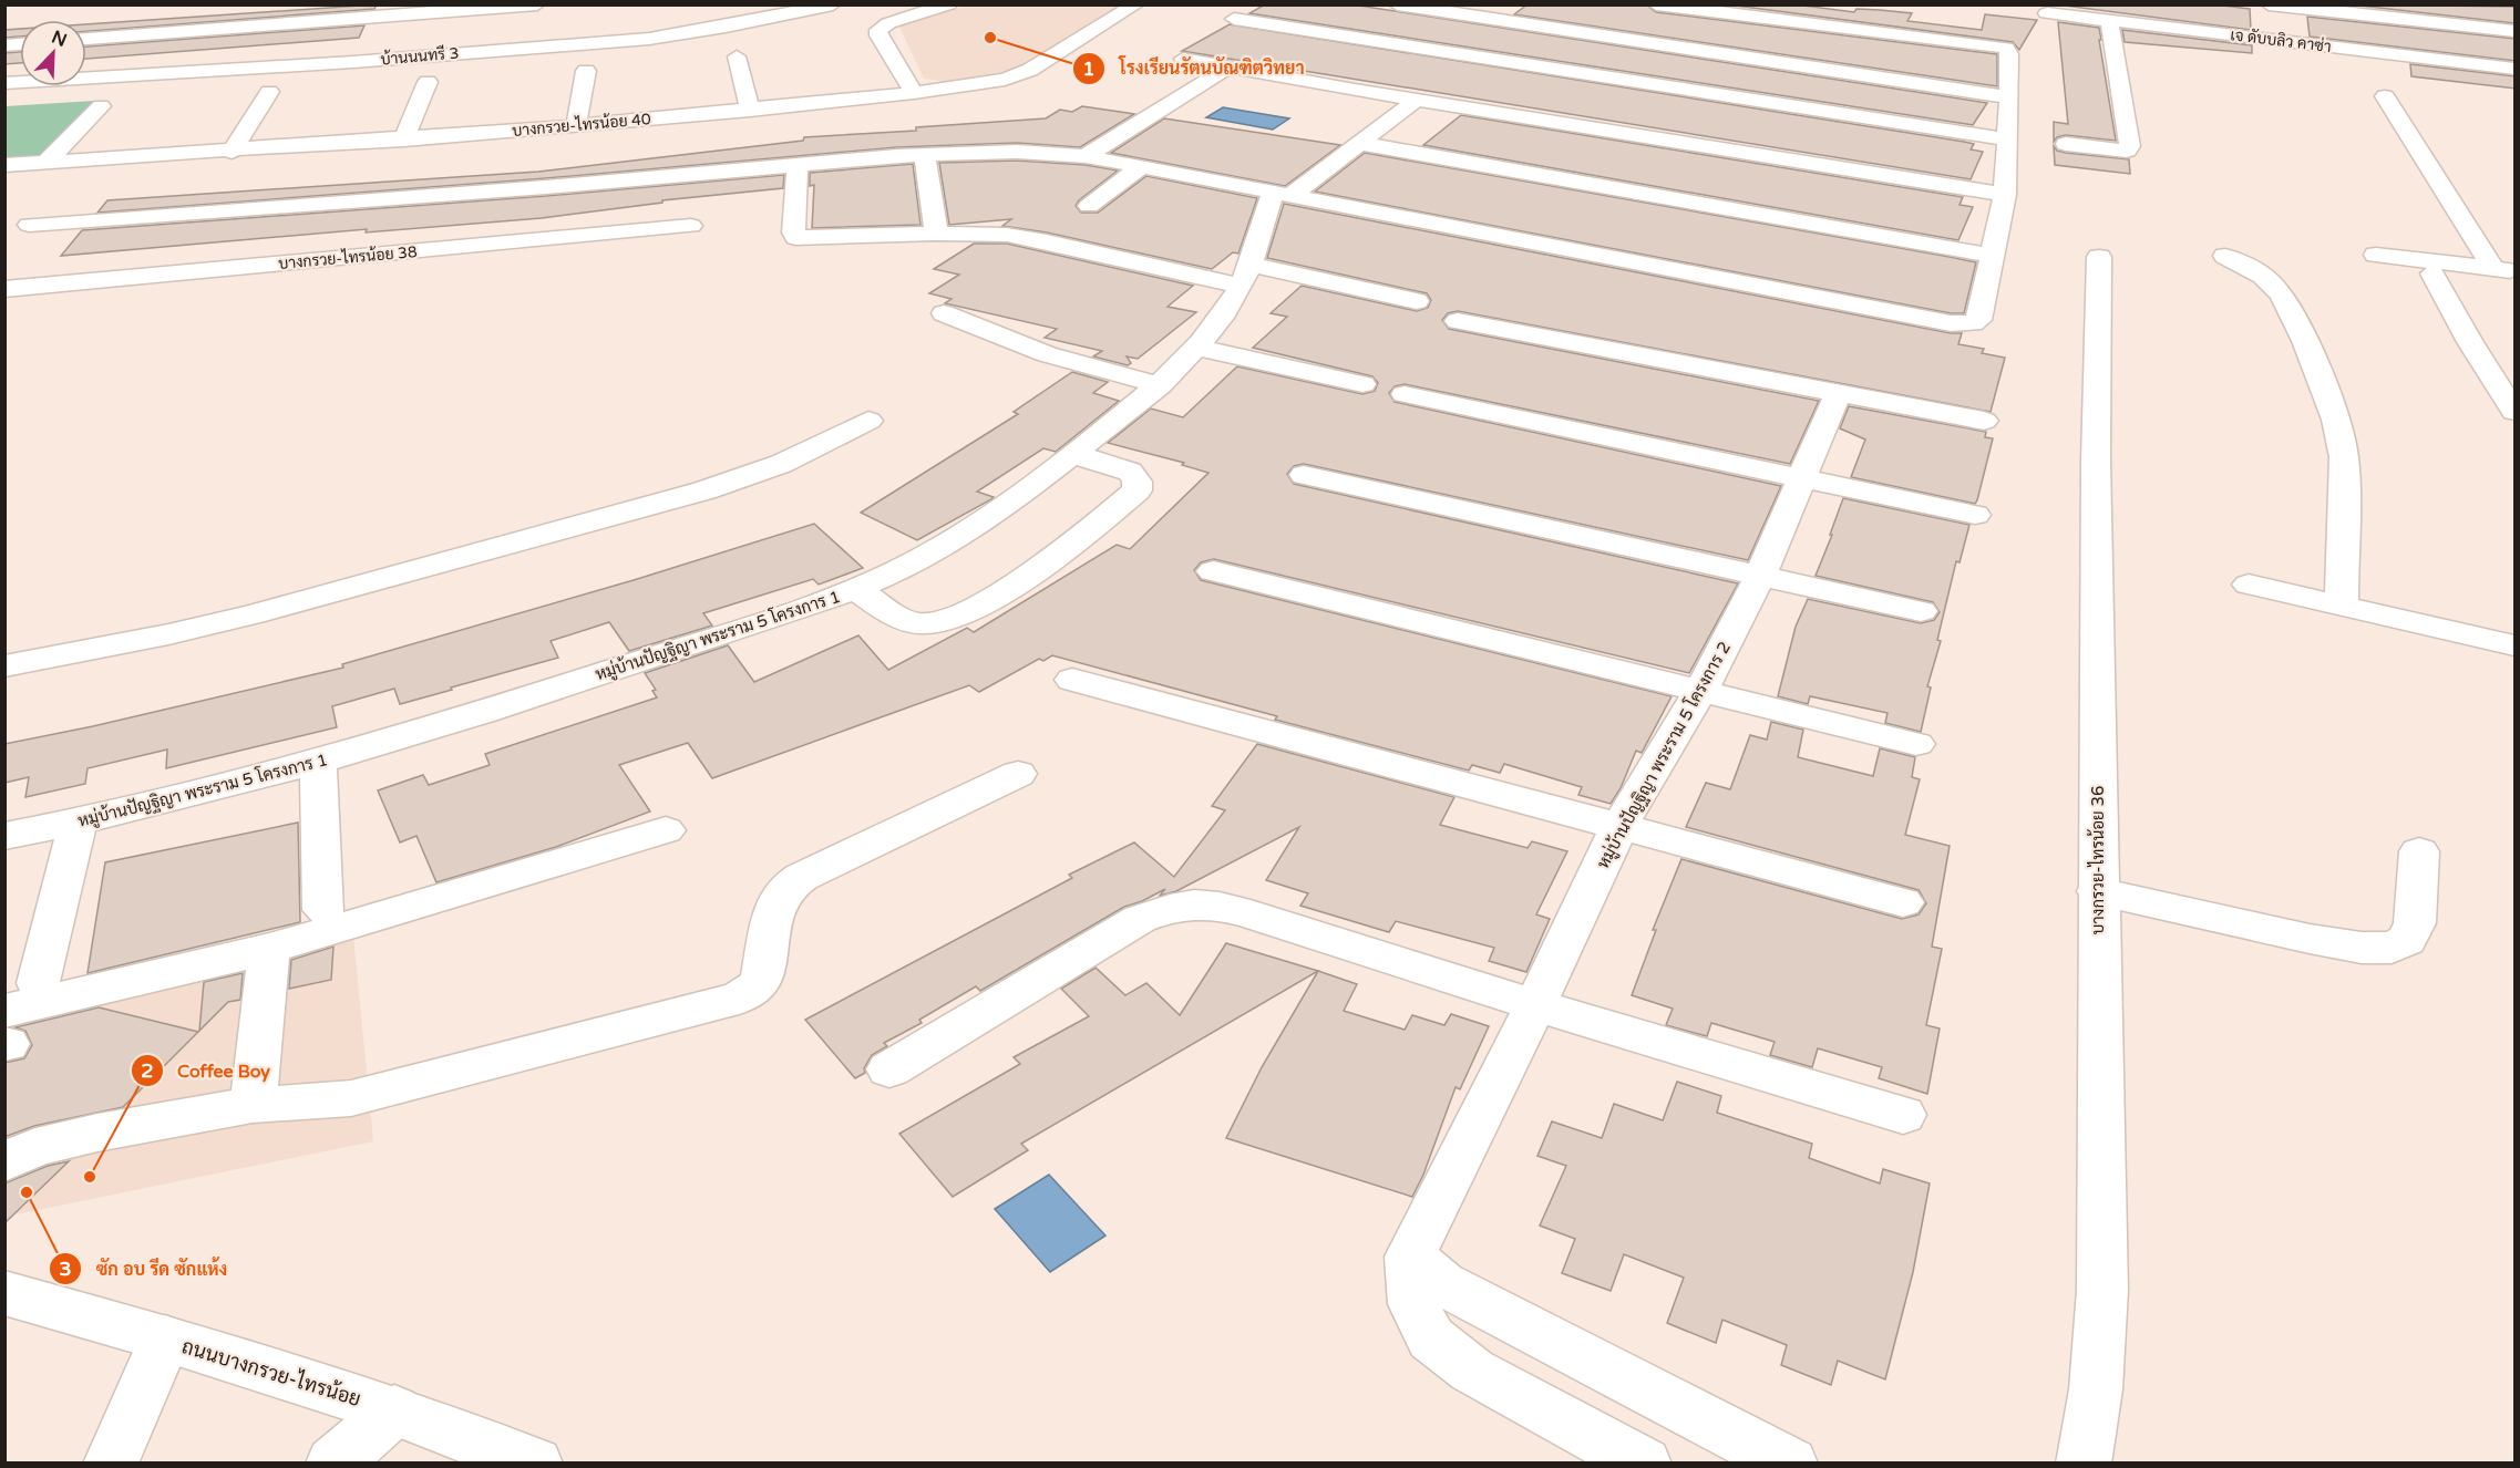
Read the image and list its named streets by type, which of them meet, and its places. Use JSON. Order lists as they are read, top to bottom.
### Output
{
  "streets": {
    "street": [
      "เจ ดับบลิว คาซ่า",
      "บ้านนนทรี 3",
      "บางกรวย-ไทรน้อย 40",
      "บางกรวย-ไทรน้อย 38",
      "หมู่บ้านปัญฐิญา พระราม 5 โครงการ 1",
      "หมู่บ้านปัญฐิญา พระราม 5 โครงการ 2",
      "บางกรวย-ไทรน้อย 36",
      "ถนนบางกรวย-ไทรน้อย"
    ]
  },
  "places": ["โรงเรียนรัตนบัณฑิตวิทยา", "Coffee Boy", "ซัก อบ รีด ซักแห้ง"],
  "north": "top right"
}
